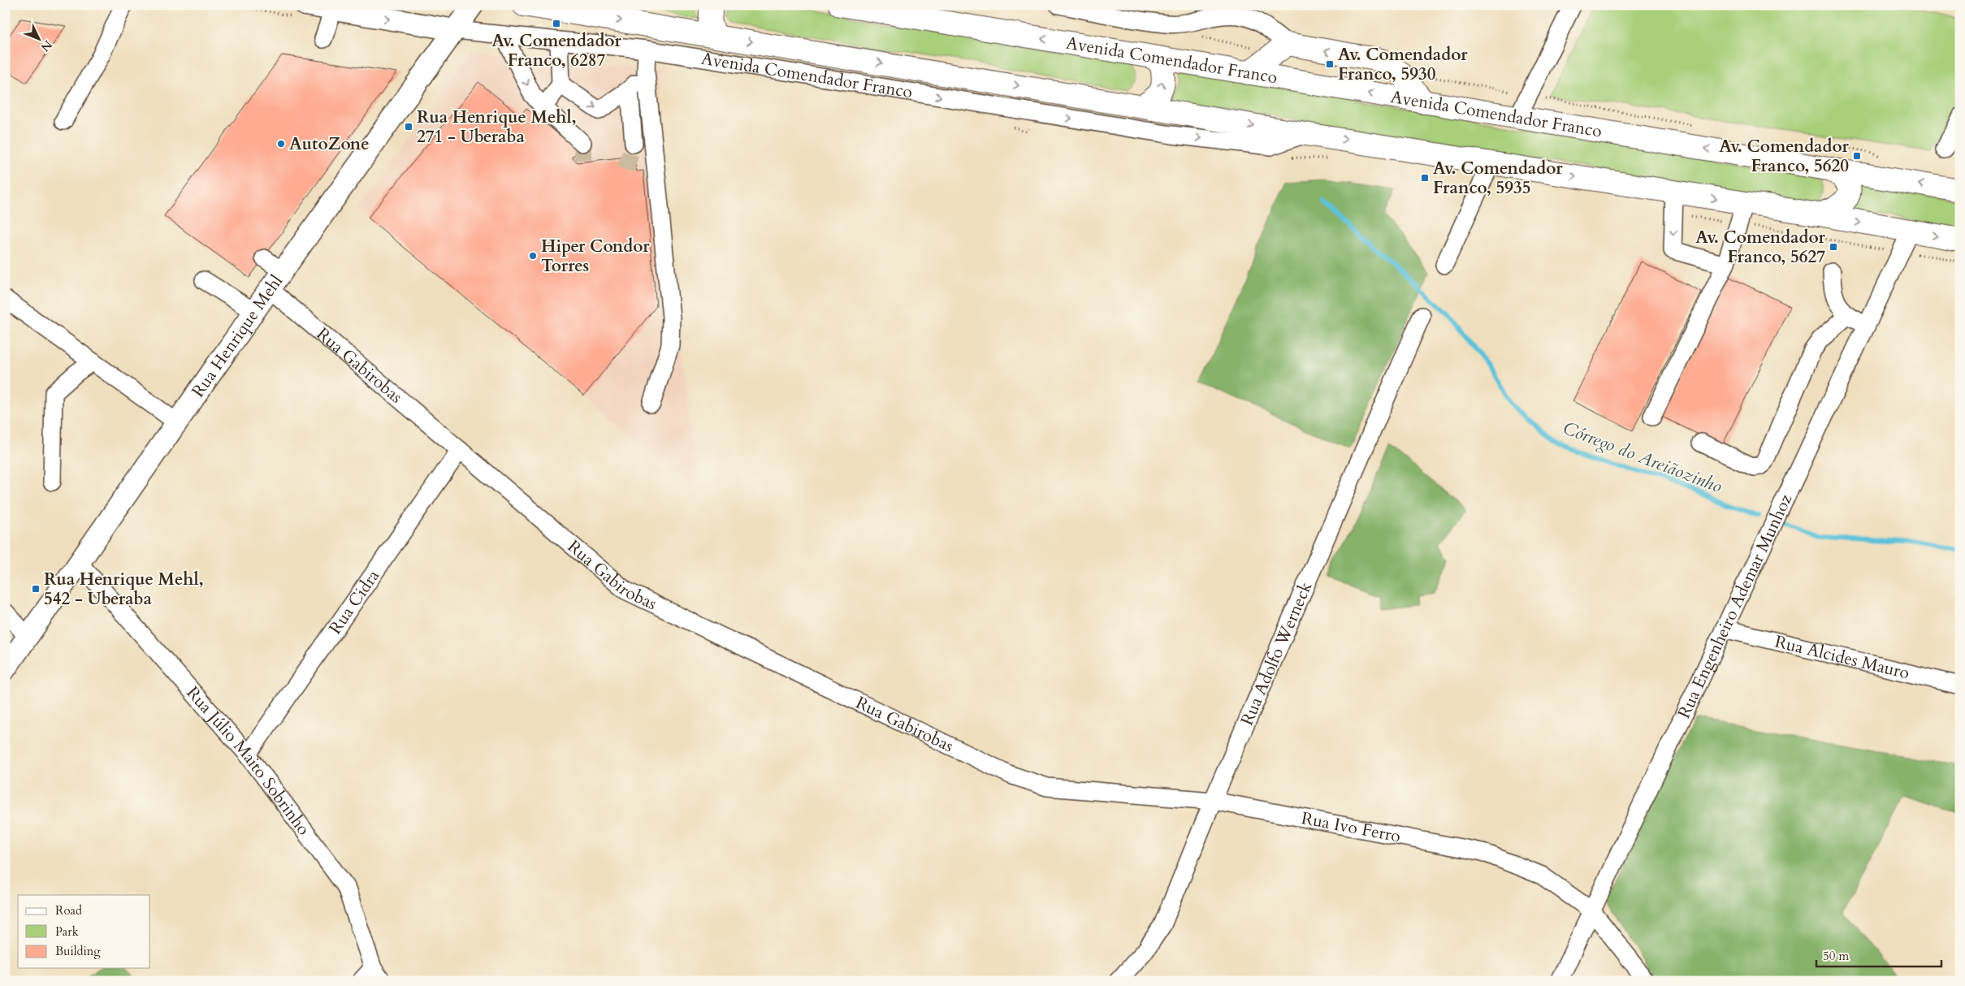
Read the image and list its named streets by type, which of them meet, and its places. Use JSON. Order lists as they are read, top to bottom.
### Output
{
  "streets": {
    "highway": ["Avenida Comendador Franco"],
    "main road": ["Rua Henrique Mehl"],
    "street": [
      "Rua Gabirobas",
      "Rua Cidra",
      "Rua Engenheiro Ademar Munhoz",
      "Rua Adolfo Werneck",
      "Rua Alcides Mauro",
      "Rua Júlio Maito Sobrinho",
      "Rua Ivo Ferro"
    ]
  },
  "crossings": [
    ["Avenida Comendador Franco", "Rua Henrique Mehl"],
    ["Avenida Comendador Franco", "Rua Engenheiro Ademar Munhoz"],
    ["Rua Henrique Mehl", "Rua Gabirobas"],
    ["Rua Henrique Mehl", "Rua Júlio Maito Sobrinho"],
    ["Rua Gabirobas", "Rua Cidra"],
    ["Rua Gabirobas", "Rua Ivo Ferro"],
    ["Rua Cidra", "Rua Júlio Maito Sobrinho"],
    ["Rua Engenheiro Ademar Munhoz", "Rua Alcides Mauro"],
    ["Rua Engenheiro Ademar Munhoz", "Rua Ivo Ferro"],
    ["Rua Adolfo Werneck", "Rua Ivo Ferro"]
  ],
  "water": ["Córrego do Areiãozinho"],
  "places": {
    "transit": [
      "Av. Comendador Franco, 6287",
      "Av. Comendador Franco, 5930",
      "Rua Henrique Mehl, 271 - Uberaba",
      "Av. Comendador Franco, 5620",
      "Av. Comendador Franco, 5935",
      "Av. Comendador Franco, 5627",
      "Rua Henrique Mehl, 542 - Uberaba"
    ],
    "other": ["AutoZone", "Hiper Condor Torres"]
  },
  "legend": ["Road", "Park", "Building"],
  "scale_bar": "50 m",
  "north": "bottom right"
}
